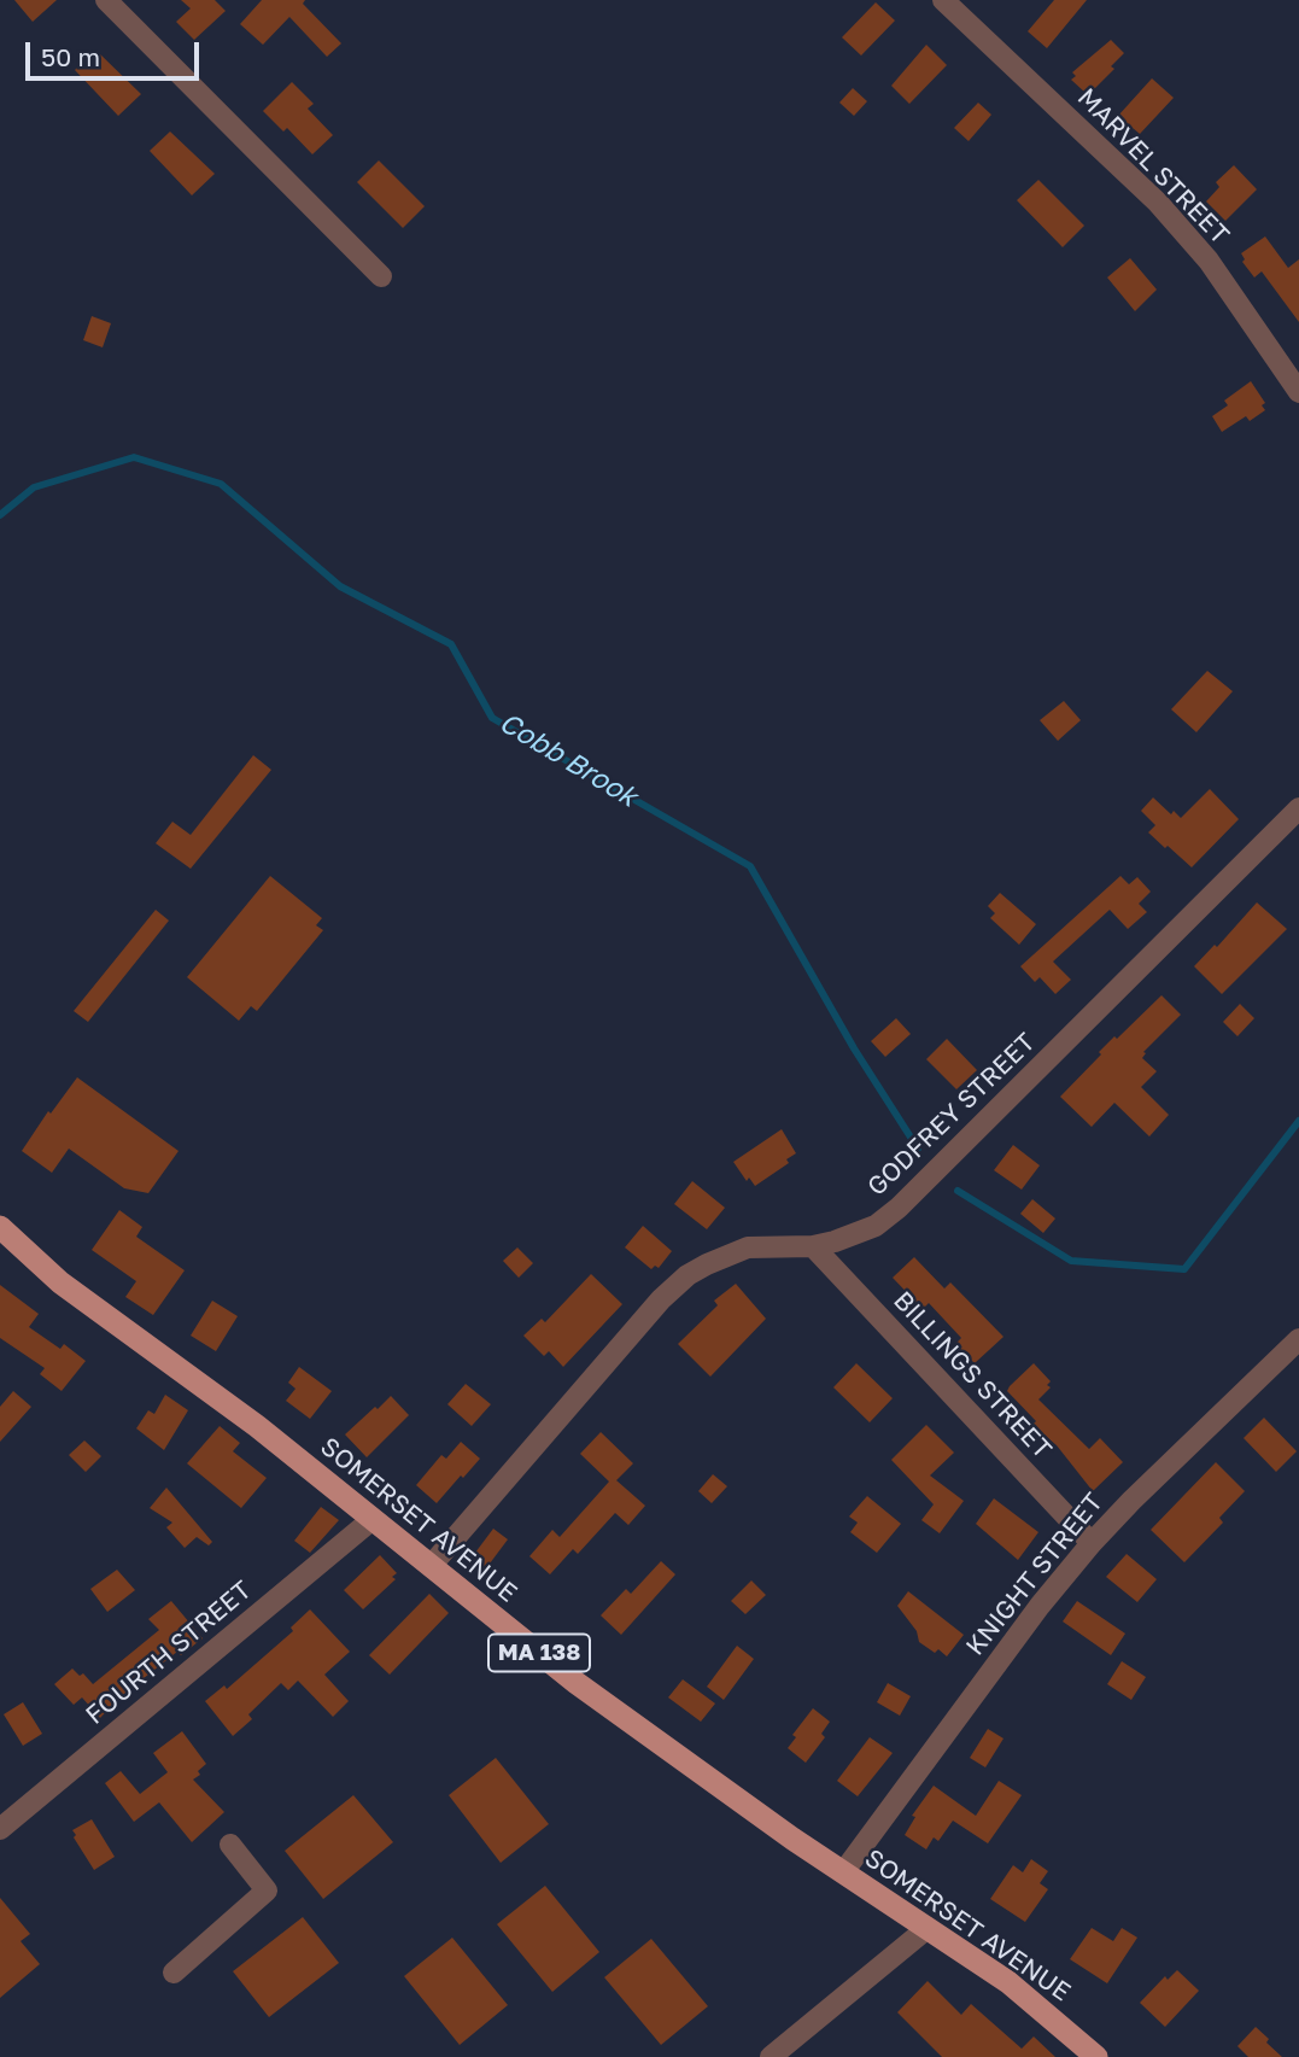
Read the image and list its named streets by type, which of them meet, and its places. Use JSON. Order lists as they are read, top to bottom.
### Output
{
  "streets": {
    "main road": ["SOMERSET AVENUE", "MA 138"],
    "street": [
      "MARVEL STREET",
      "GODFREY STREET",
      "BILLINGS STREET",
      "KNIGHT STREET",
      "FOURTH STREET"
    ]
  },
  "crossings": [
    ["GODFREY STREET", "BILLINGS STREET"],
    ["GODFREY STREET", "SOMERSET AVENUE"],
    ["BILLINGS STREET", "KNIGHT STREET"],
    ["SOMERSET AVENUE", "KNIGHT STREET"],
    ["SOMERSET AVENUE", "FOURTH STREET"]
  ],
  "water": ["Cobb Brook"],
  "scale_bar": "50 m"
}
